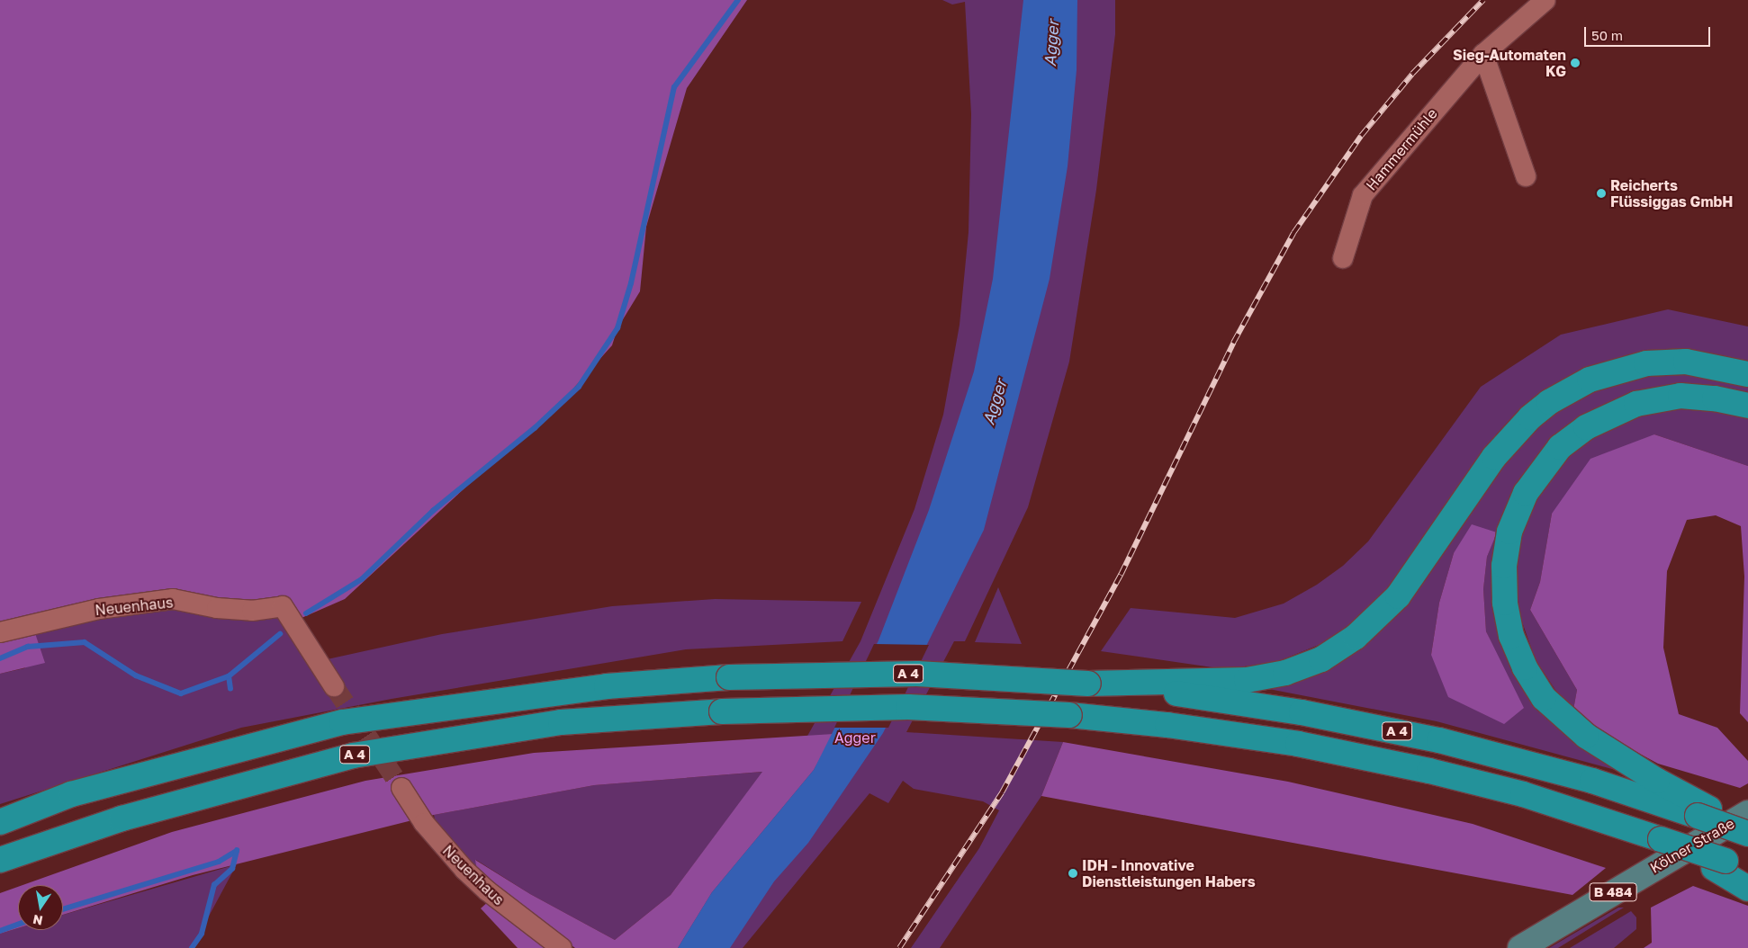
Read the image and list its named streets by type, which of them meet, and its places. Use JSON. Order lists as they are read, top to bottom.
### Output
{
  "streets": {
    "highway": ["A 4"],
    "main road": ["Kölner Straße", "B 484"],
    "street": ["Hammermühle", "Neuenhaus"]
  },
  "water": ["Agger"],
  "parks": ["Agger"],
  "places": ["Sieg-Automaten KG", "Reicherts Flüssiggas GmbH", "IDH - Innovative Dienstleistungen Habers"],
  "scale_bar": "50 m",
  "north": "bottom"
}
